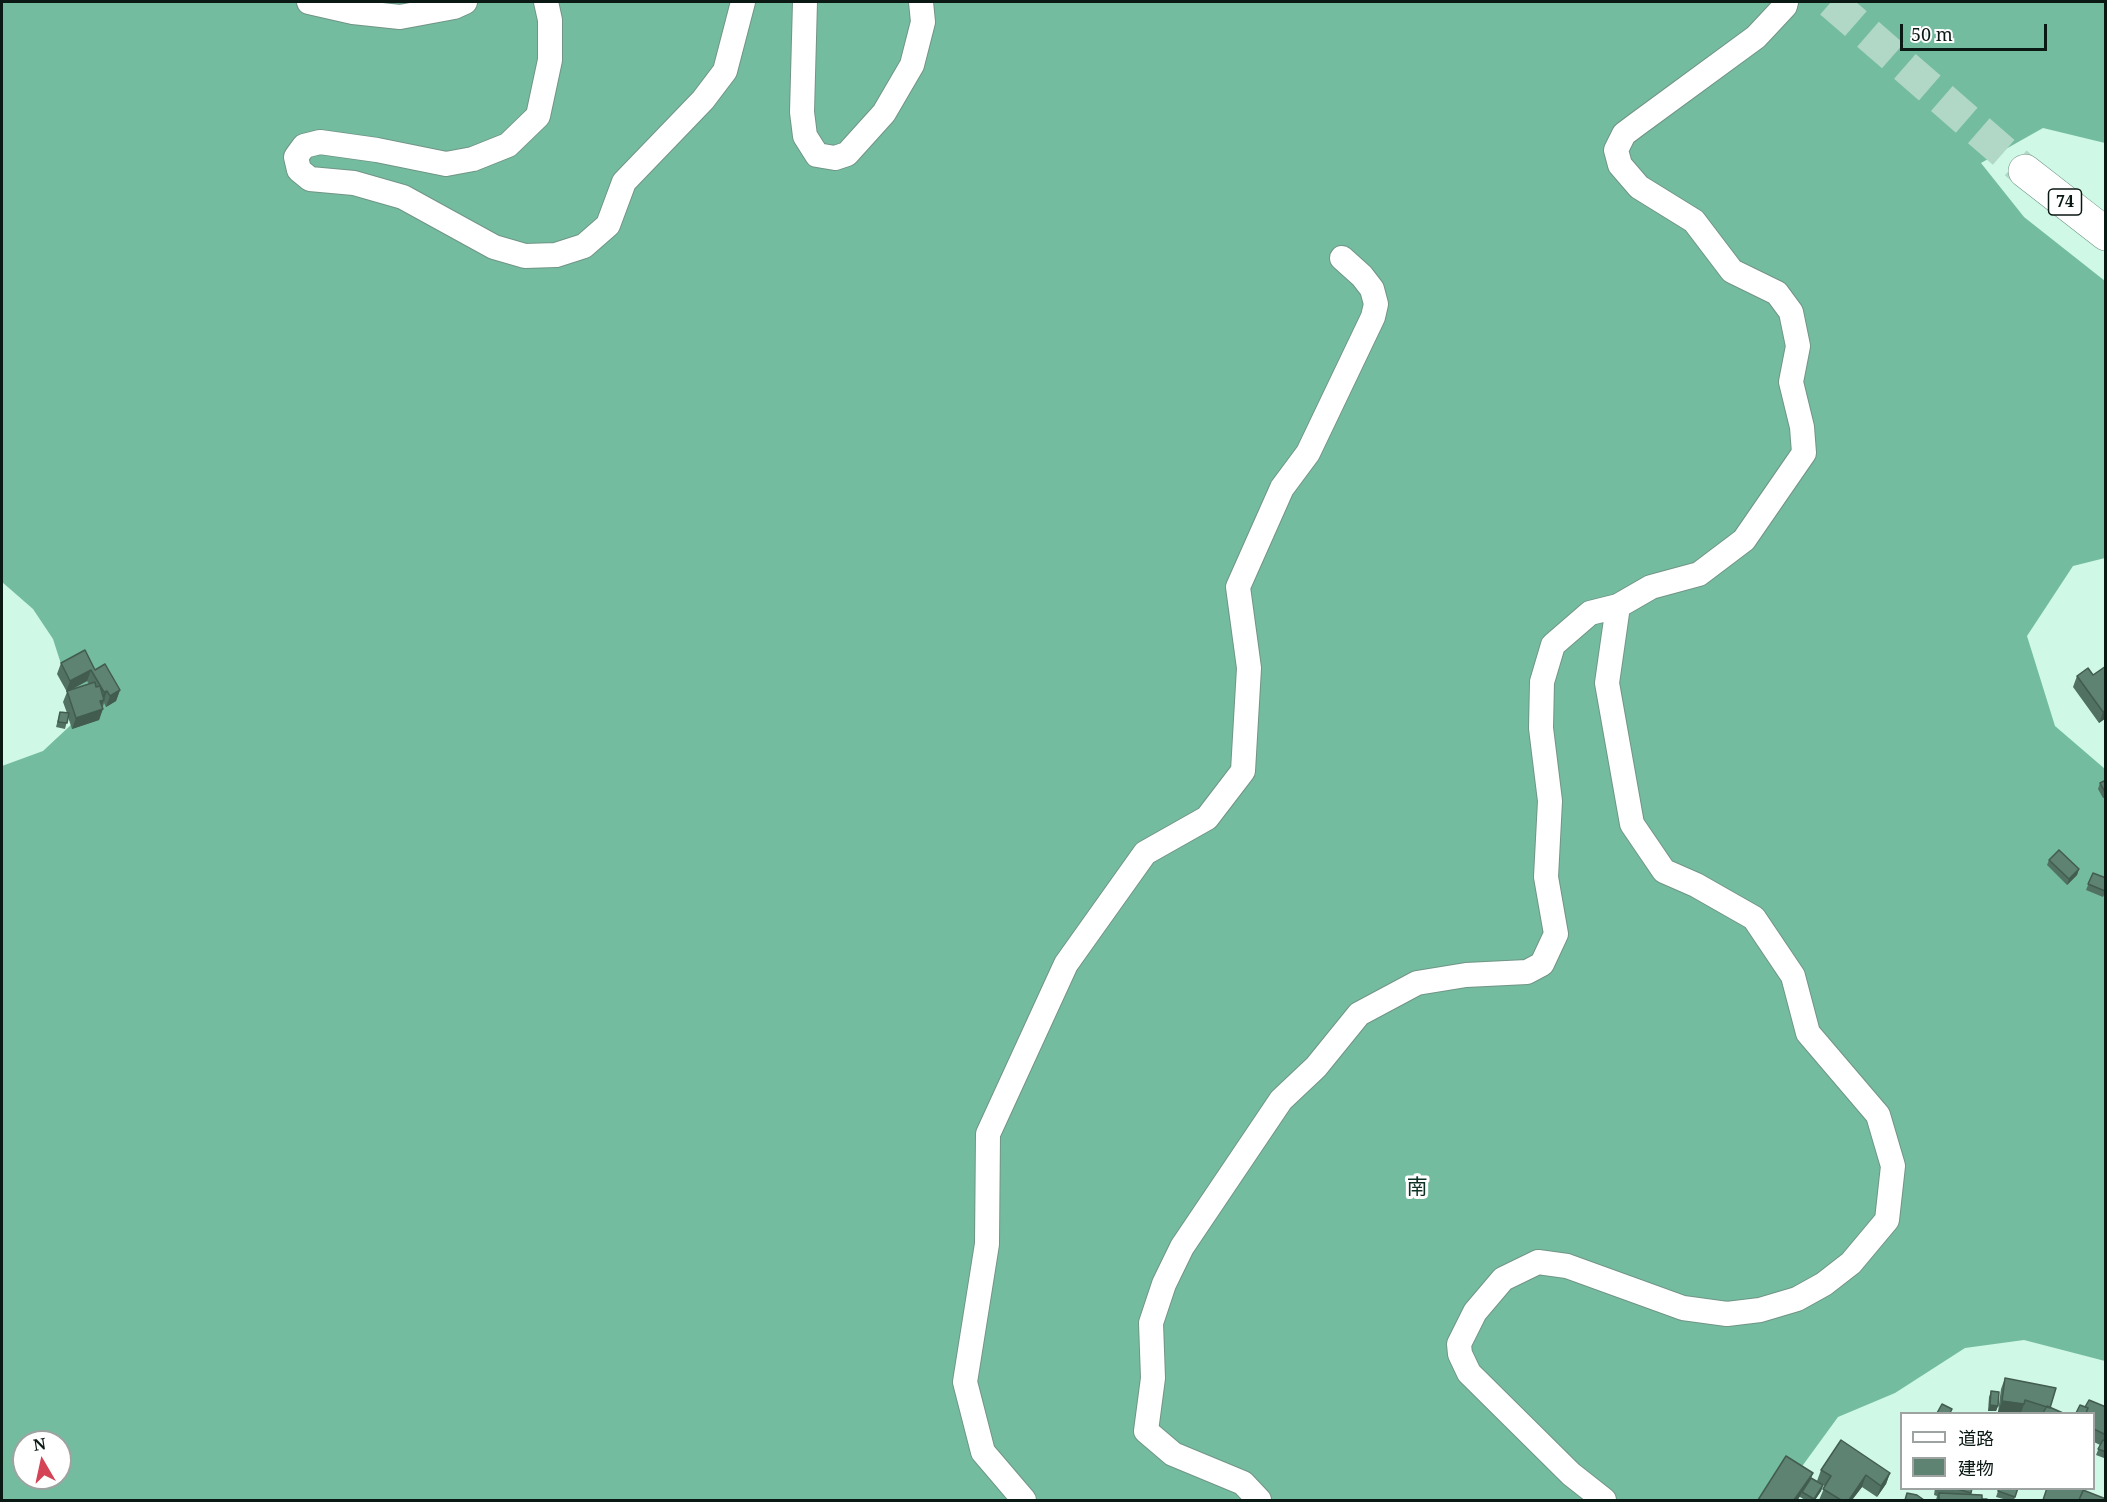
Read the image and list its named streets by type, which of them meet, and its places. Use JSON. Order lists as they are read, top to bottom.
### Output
{
  "streets": {
    "highway": ["74"]
  },
  "districts": ["南"],
  "legend": ["道路", "建物"],
  "scale_bar": "50 m",
  "north": "top"
}
